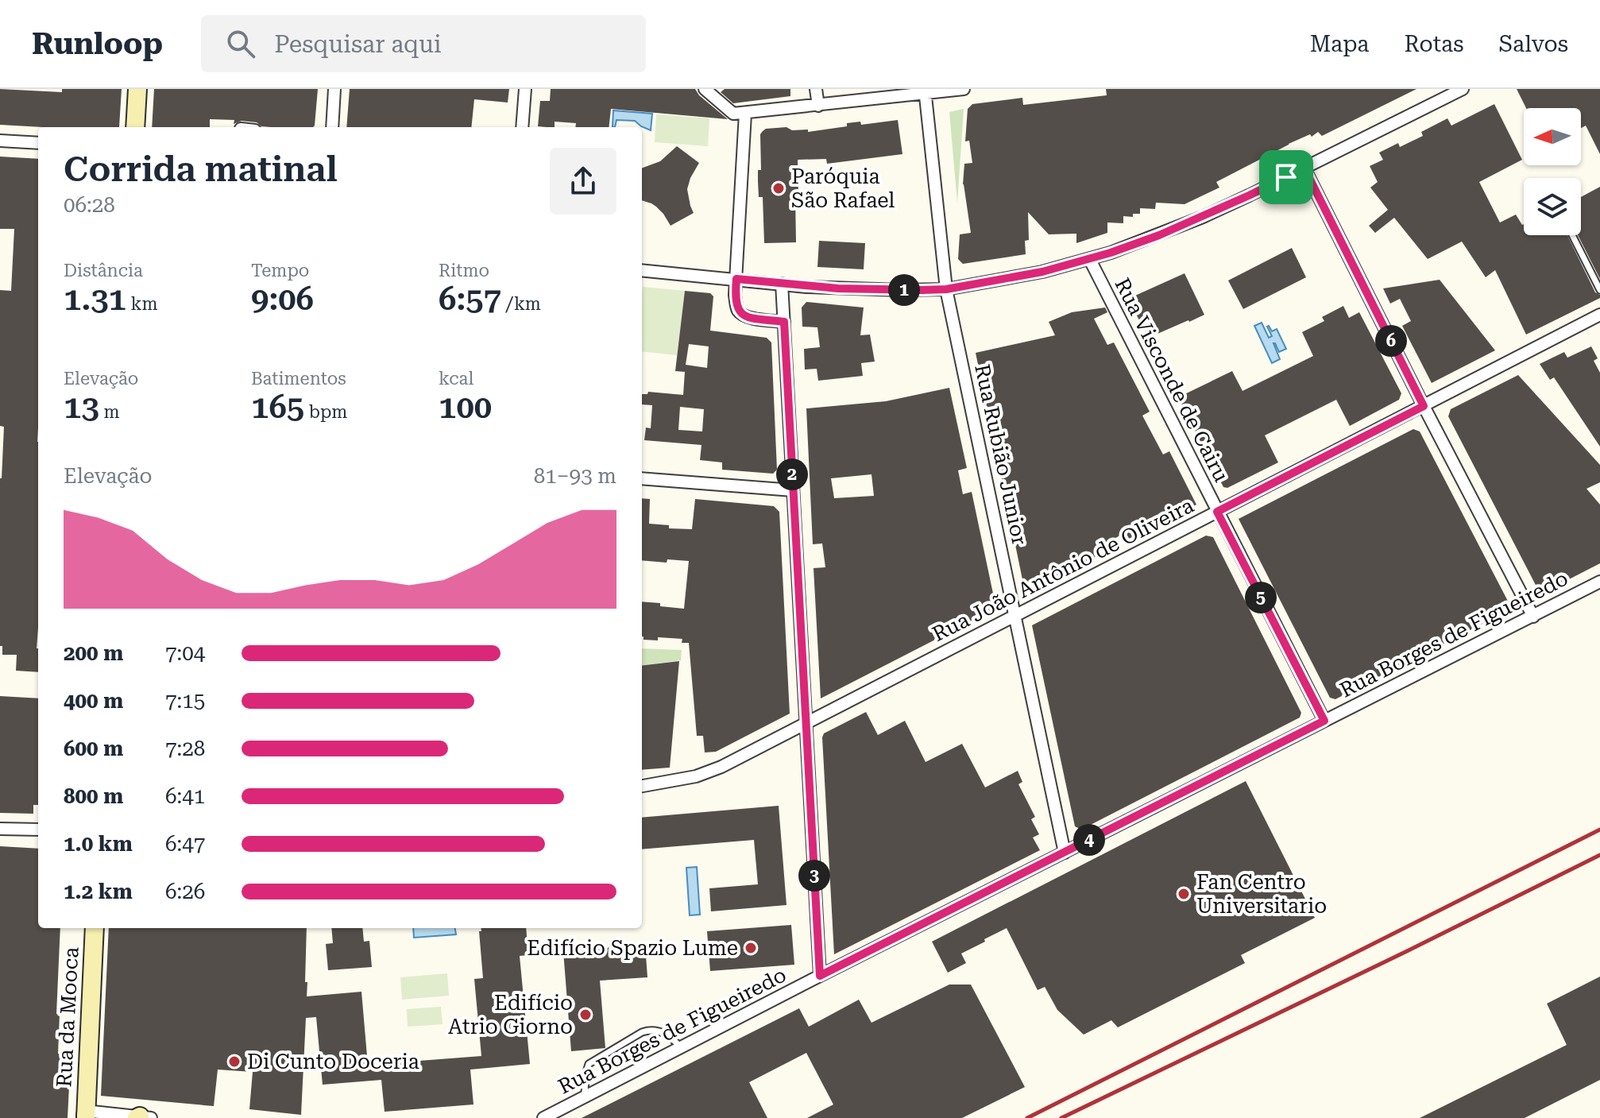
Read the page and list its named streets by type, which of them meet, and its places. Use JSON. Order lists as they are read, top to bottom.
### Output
{
  "streets": {
    "main road": ["Rua da Mooca"],
    "street": [
      "Rua Visconde de Cairu",
      "Rua Rubião Junior",
      "Rua João Antônio de Oliveira",
      "Rua Borges de Figueiredo"
    ]
  },
  "crossings": [
    ["Rua Visconde de Cairu", "Rua João Antônio de Oliveira"],
    ["Rua Visconde de Cairu", "Rua Borges de Figueiredo"],
    ["Rua Rubião Junior", "Rua João Antônio de Oliveira"],
    ["Rua Rubião Junior", "Rua Borges de Figueiredo"]
  ],
  "places": [
    "Paróquia São Rafael",
    "Fan Centro Universitario",
    "Edifício Spazio Lume",
    "Edifício Atrio Giorno",
    "Di Cunto Doceria"
  ],
  "north": "left",
  "page": {
    "header": "Runloop",
    "search": "Pesquisar aqui",
    "nav": ["Mapa", "Rotas", "Salvos"],
    "heading": ["Corrida matinal", "06:28"],
    "stats": [
      ["Distância", "1.31 km"],
      ["Tempo", "9:06"],
      ["Ritmo", "6:57 /km"],
      ["Elevação", "13 m"],
      ["Batimentos", "165 bpm"],
      ["kcal", "100"]
    ],
    "pins": [
      "1",
      "6",
      "2",
      "5",
      "4",
      "3"
    ],
    "chart": ["Elevação", "81–93 m"],
    "list": [
      {
        "name": "200 m",
        "note": "7:04"
      },
      {
        "name": "400 m",
        "note": "7:15"
      },
      {
        "name": "600 m",
        "note": "7:28"
      },
      {
        "name": "800 m",
        "note": "6:41"
      },
      {
        "name": "1.0 km",
        "note": "6:47"
      },
      {
        "name": "1.2 km",
        "note": "6:26"
      }
    ]
  }
}
